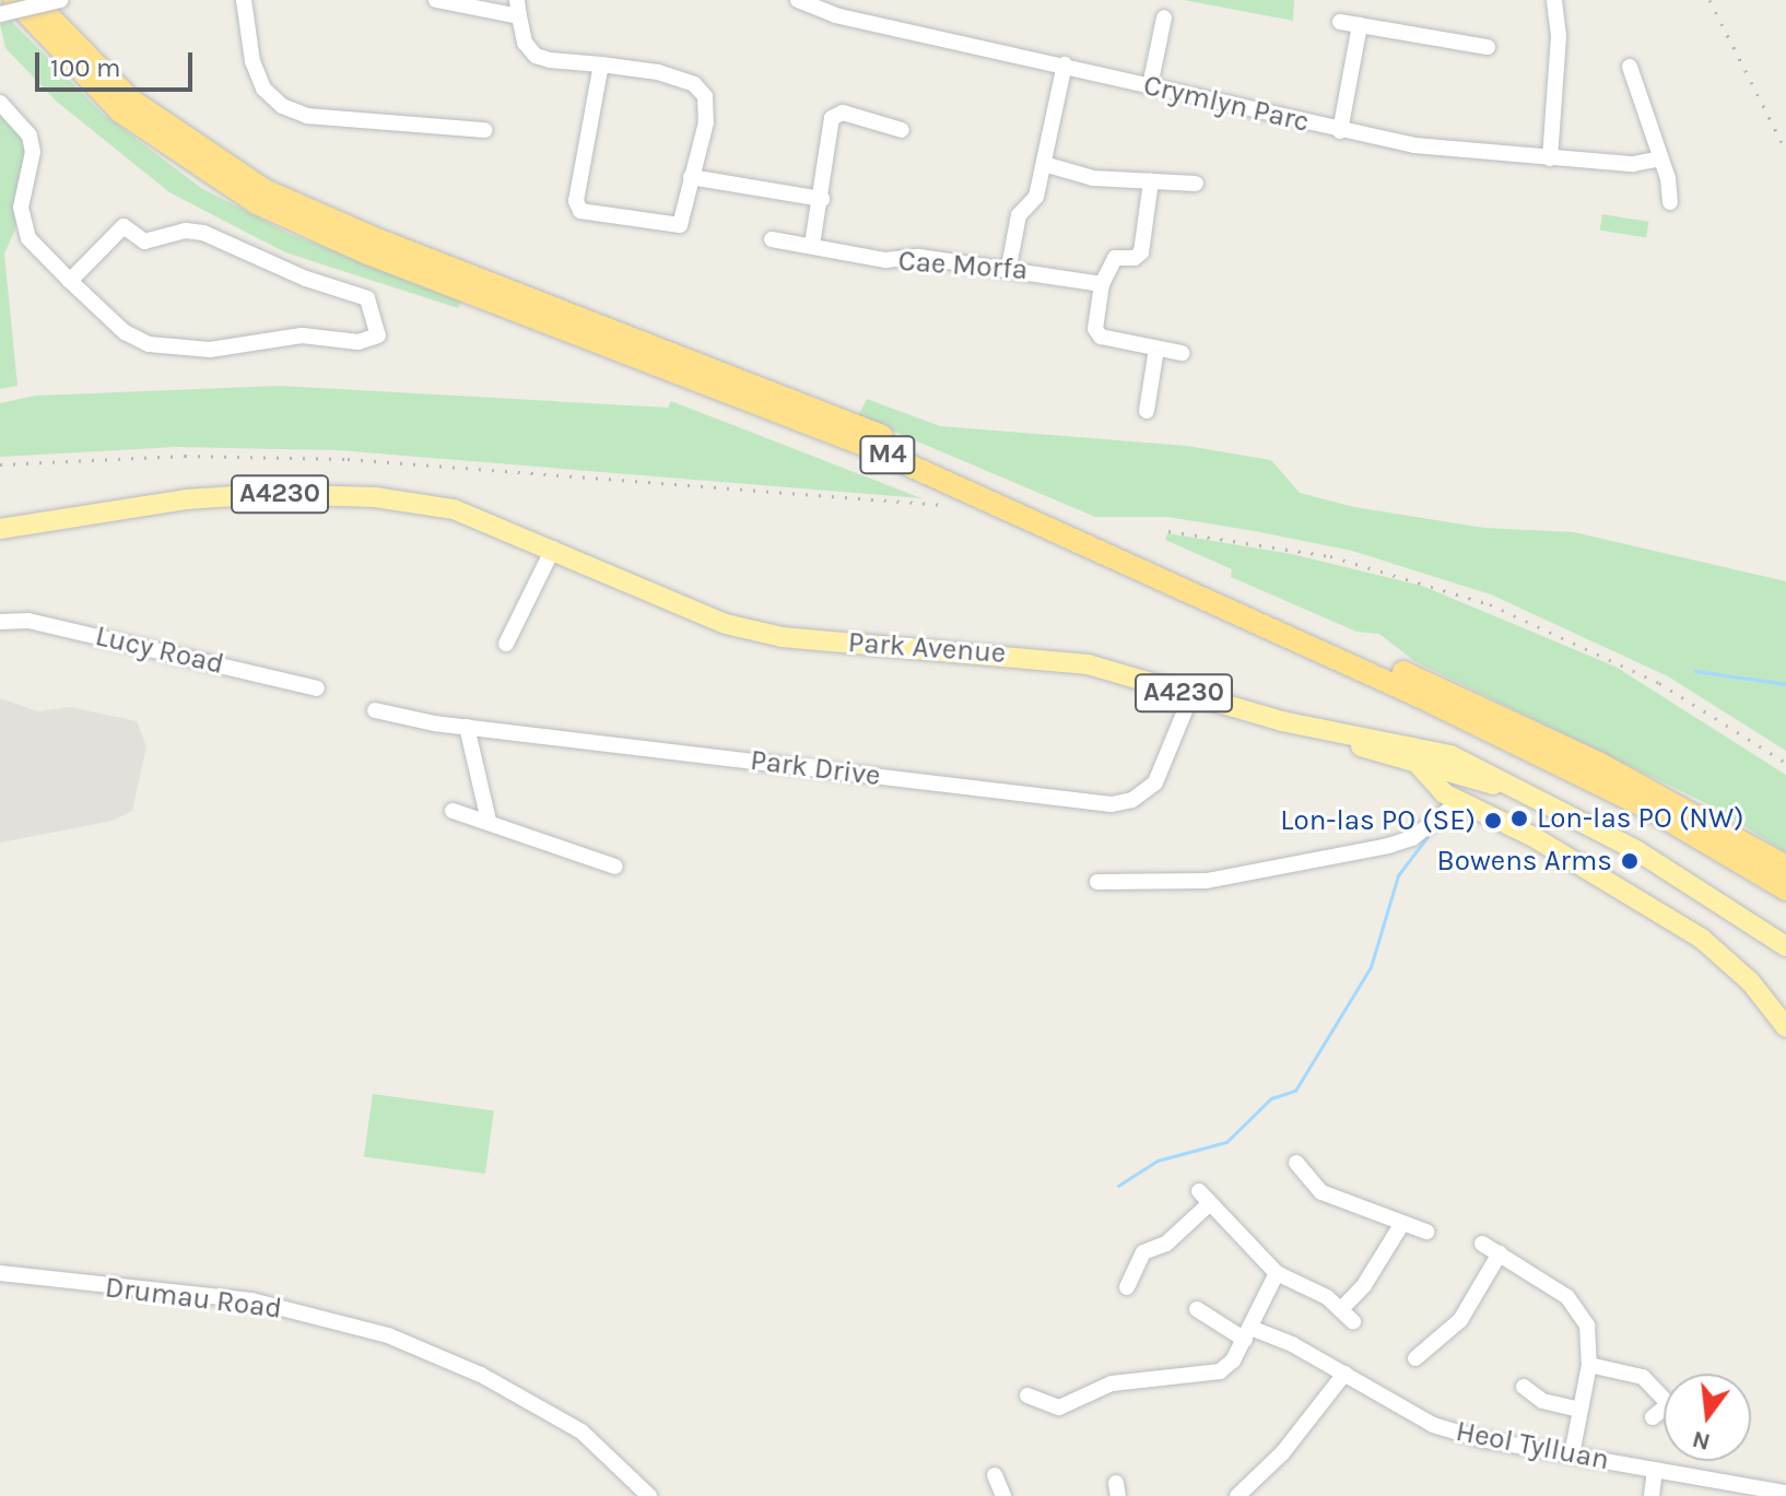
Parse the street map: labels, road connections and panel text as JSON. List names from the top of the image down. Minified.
{"streets":{"highway":["M4"],"main road":["A4230","Park Avenue"],"street":["Crymlyn Parc","Cae Morfa","Lucy Road","Park Drive","Drumau Road","Heol Tylluan"]},"crossings":[["A4230","Park Avenue"],["Park Avenue","Park Drive"]],"places":["Lon-las PO (NW)","Lon-las PO (SE)","Bowens Arms"],"scale_bar":"100 m","north":"bottom"}
